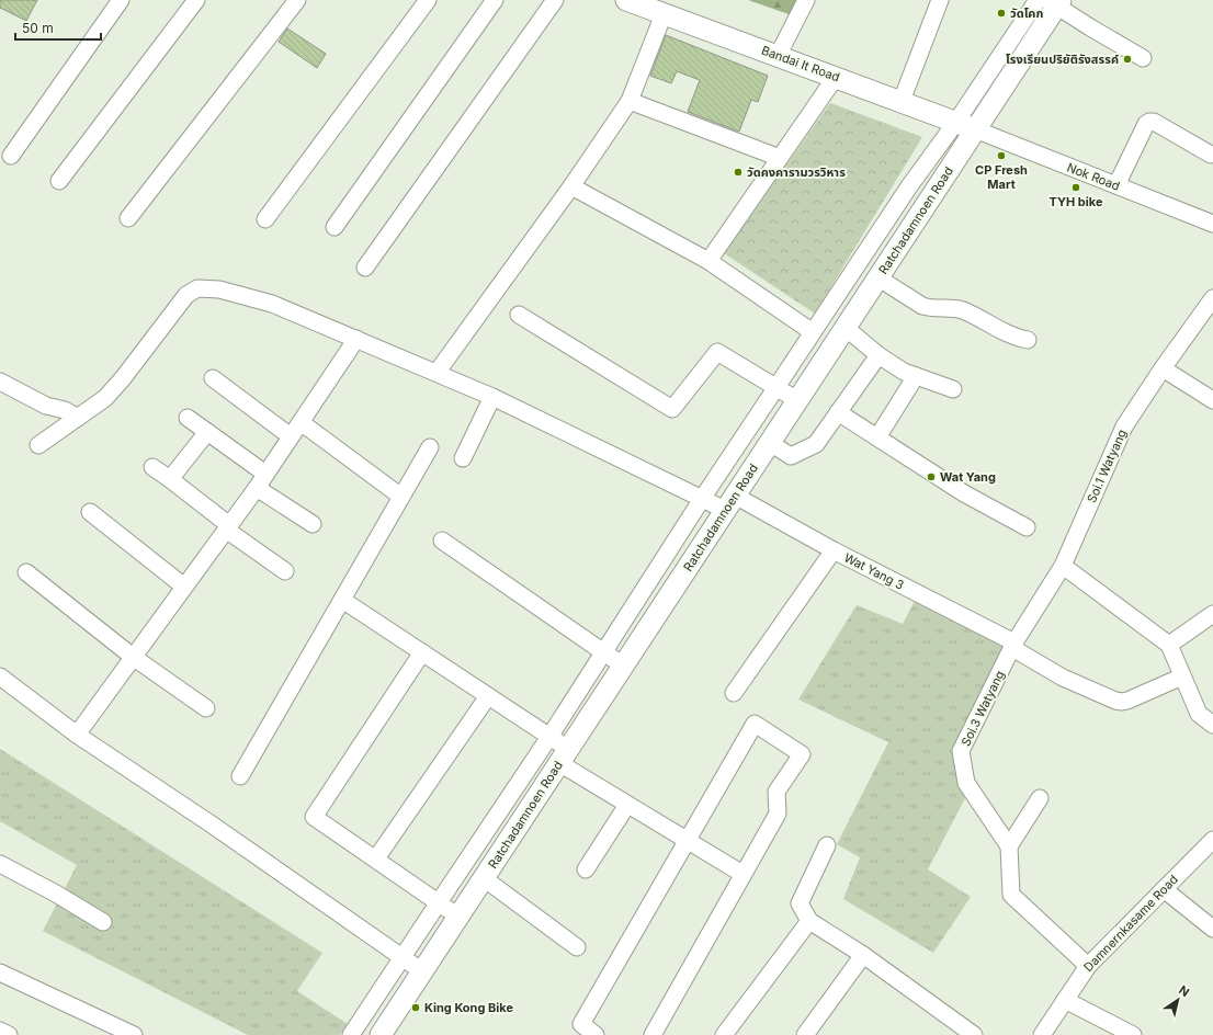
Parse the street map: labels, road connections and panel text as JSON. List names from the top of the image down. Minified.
{"streets":{"main road":["Bandai It Road","Ratchadamnoen Road"],"street":["Nok Road","Soi.1 Watyang","Wat Yang 3","Soi.3 Watyang","Damnernkasame Road"]},"crossings":[["Bandai It Road","Nok Road"],["Bandai It Road","Ratchadamnoen Road"],["Nok Road","Ratchadamnoen Road"],["Ratchadamnoen Road","Wat Yang 3"],["Soi.1 Watyang","Wat Yang 3"],["Soi.1 Watyang","Soi.3 Watyang"],["Wat Yang 3","Soi.3 Watyang"]],"places":["วัดโคก","โรงเรียนปริยัติรังสรรค์","CP Fresh Mart","วัดคงคารามวรวิหาร","TYH bike","Wat Yang","King Kong Bike"],"scale_bar":"50 m","north":"top right"}
